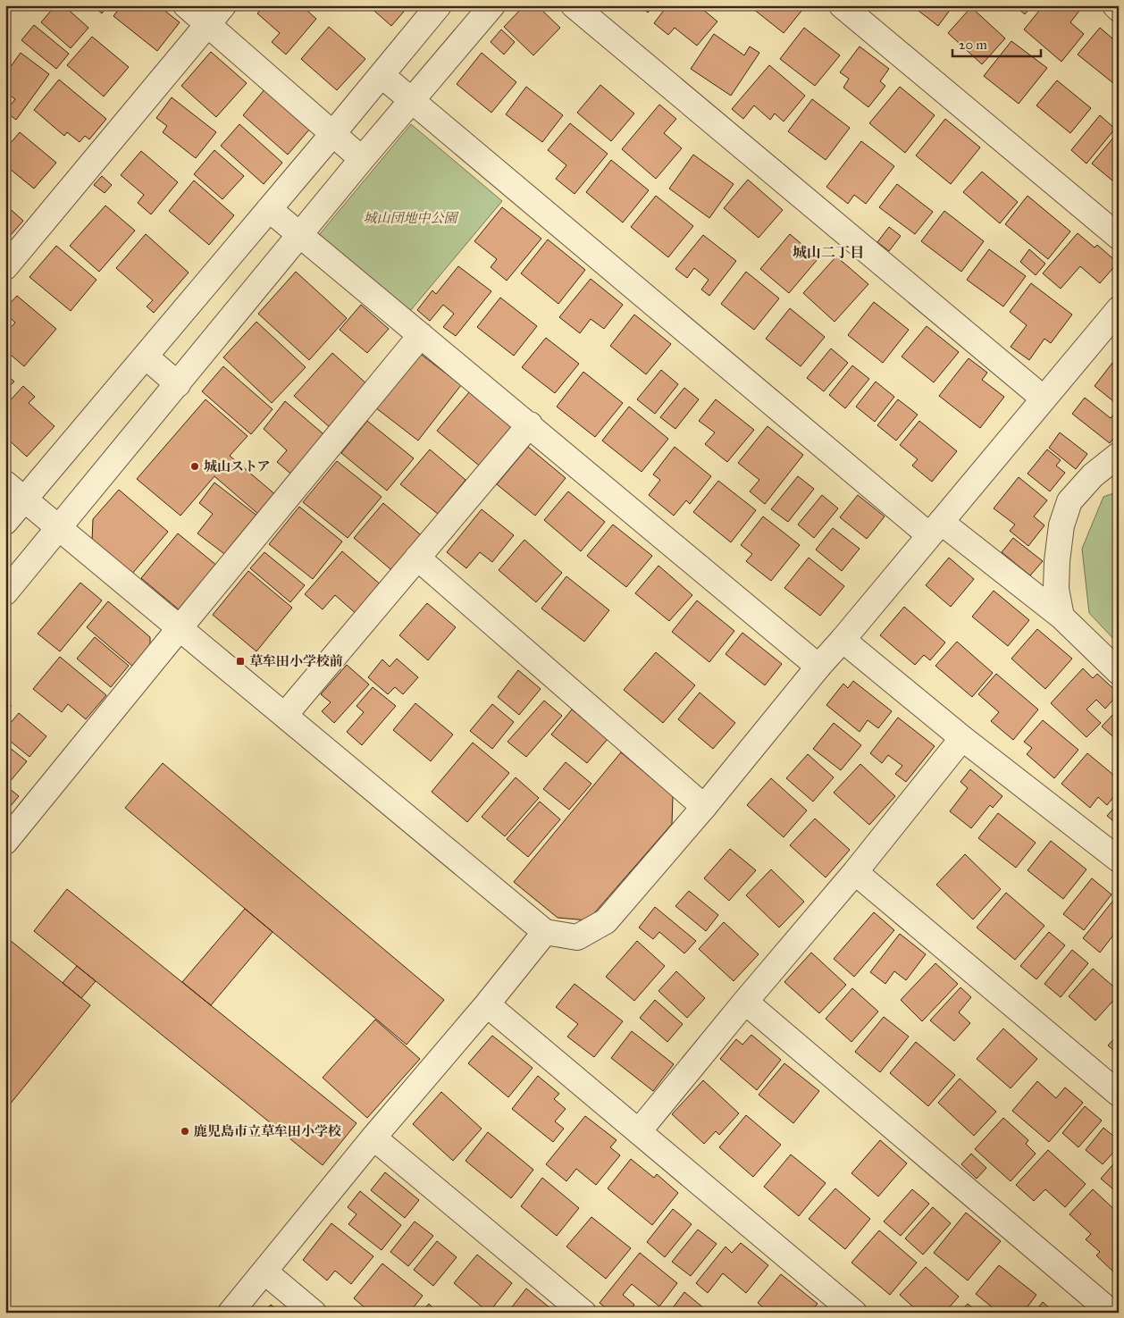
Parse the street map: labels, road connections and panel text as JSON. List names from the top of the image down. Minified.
{"districts":["城山二丁目"],"parks":["城山団地中公園"],"places":{"other":["城山ストア","鹿児島市立草牟田小学校"],"transit":["草牟田小学校前"]},"scale_bar":"20 m"}
